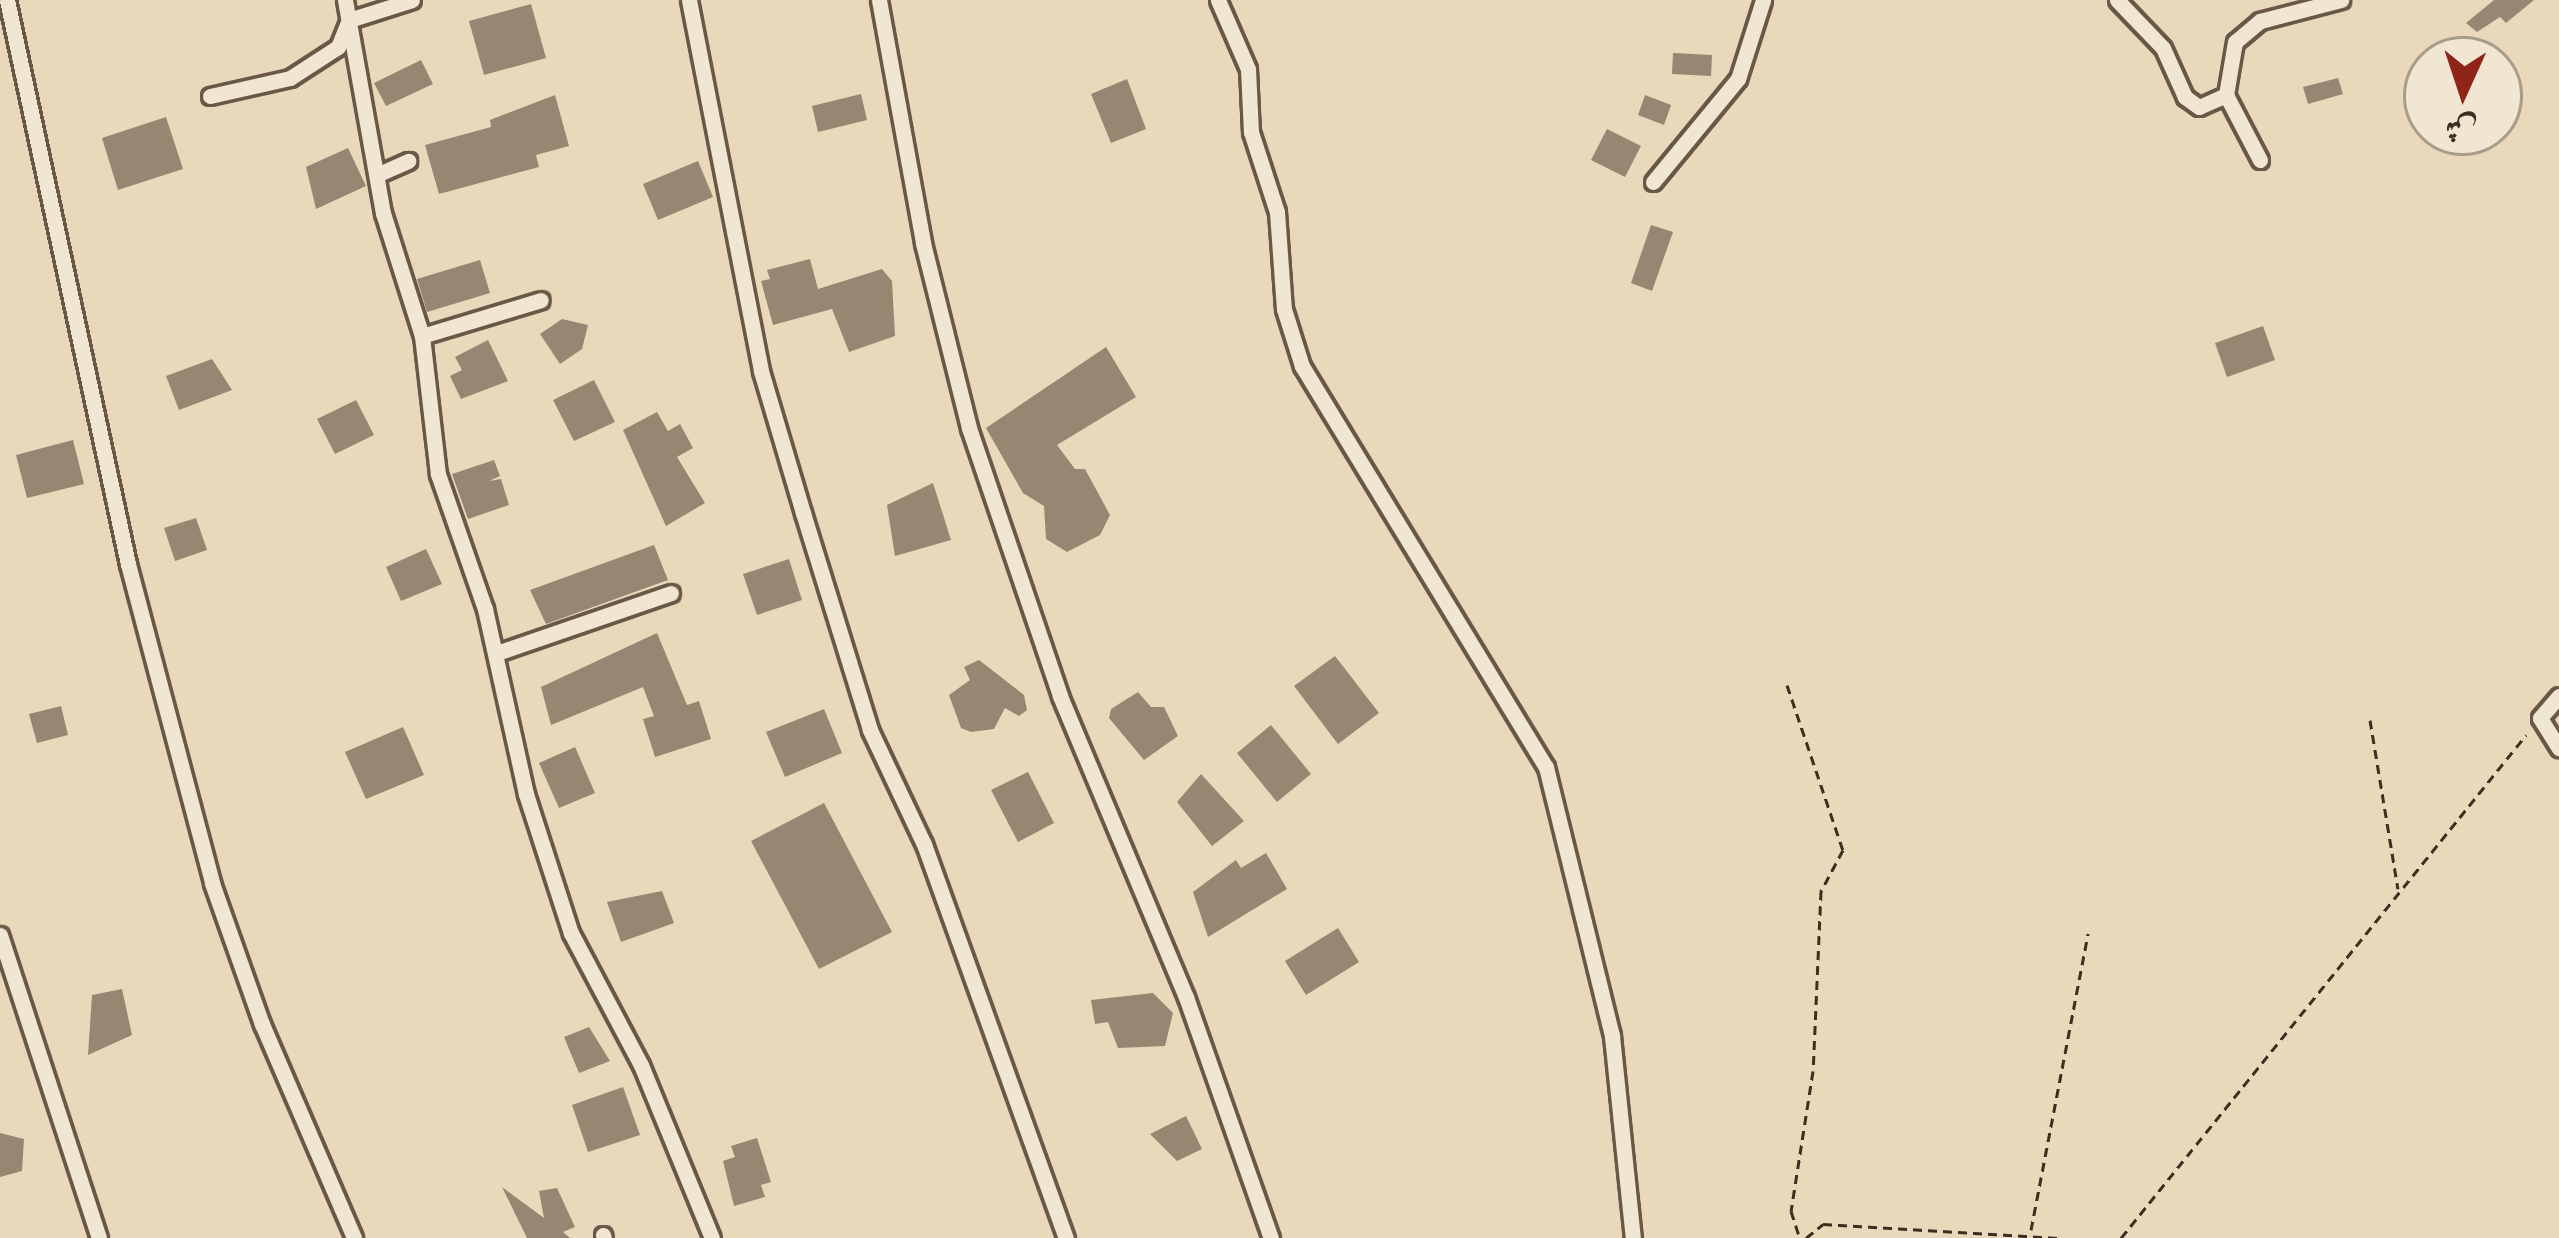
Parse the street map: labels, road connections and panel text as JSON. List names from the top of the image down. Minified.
{"north":"bottom"}
